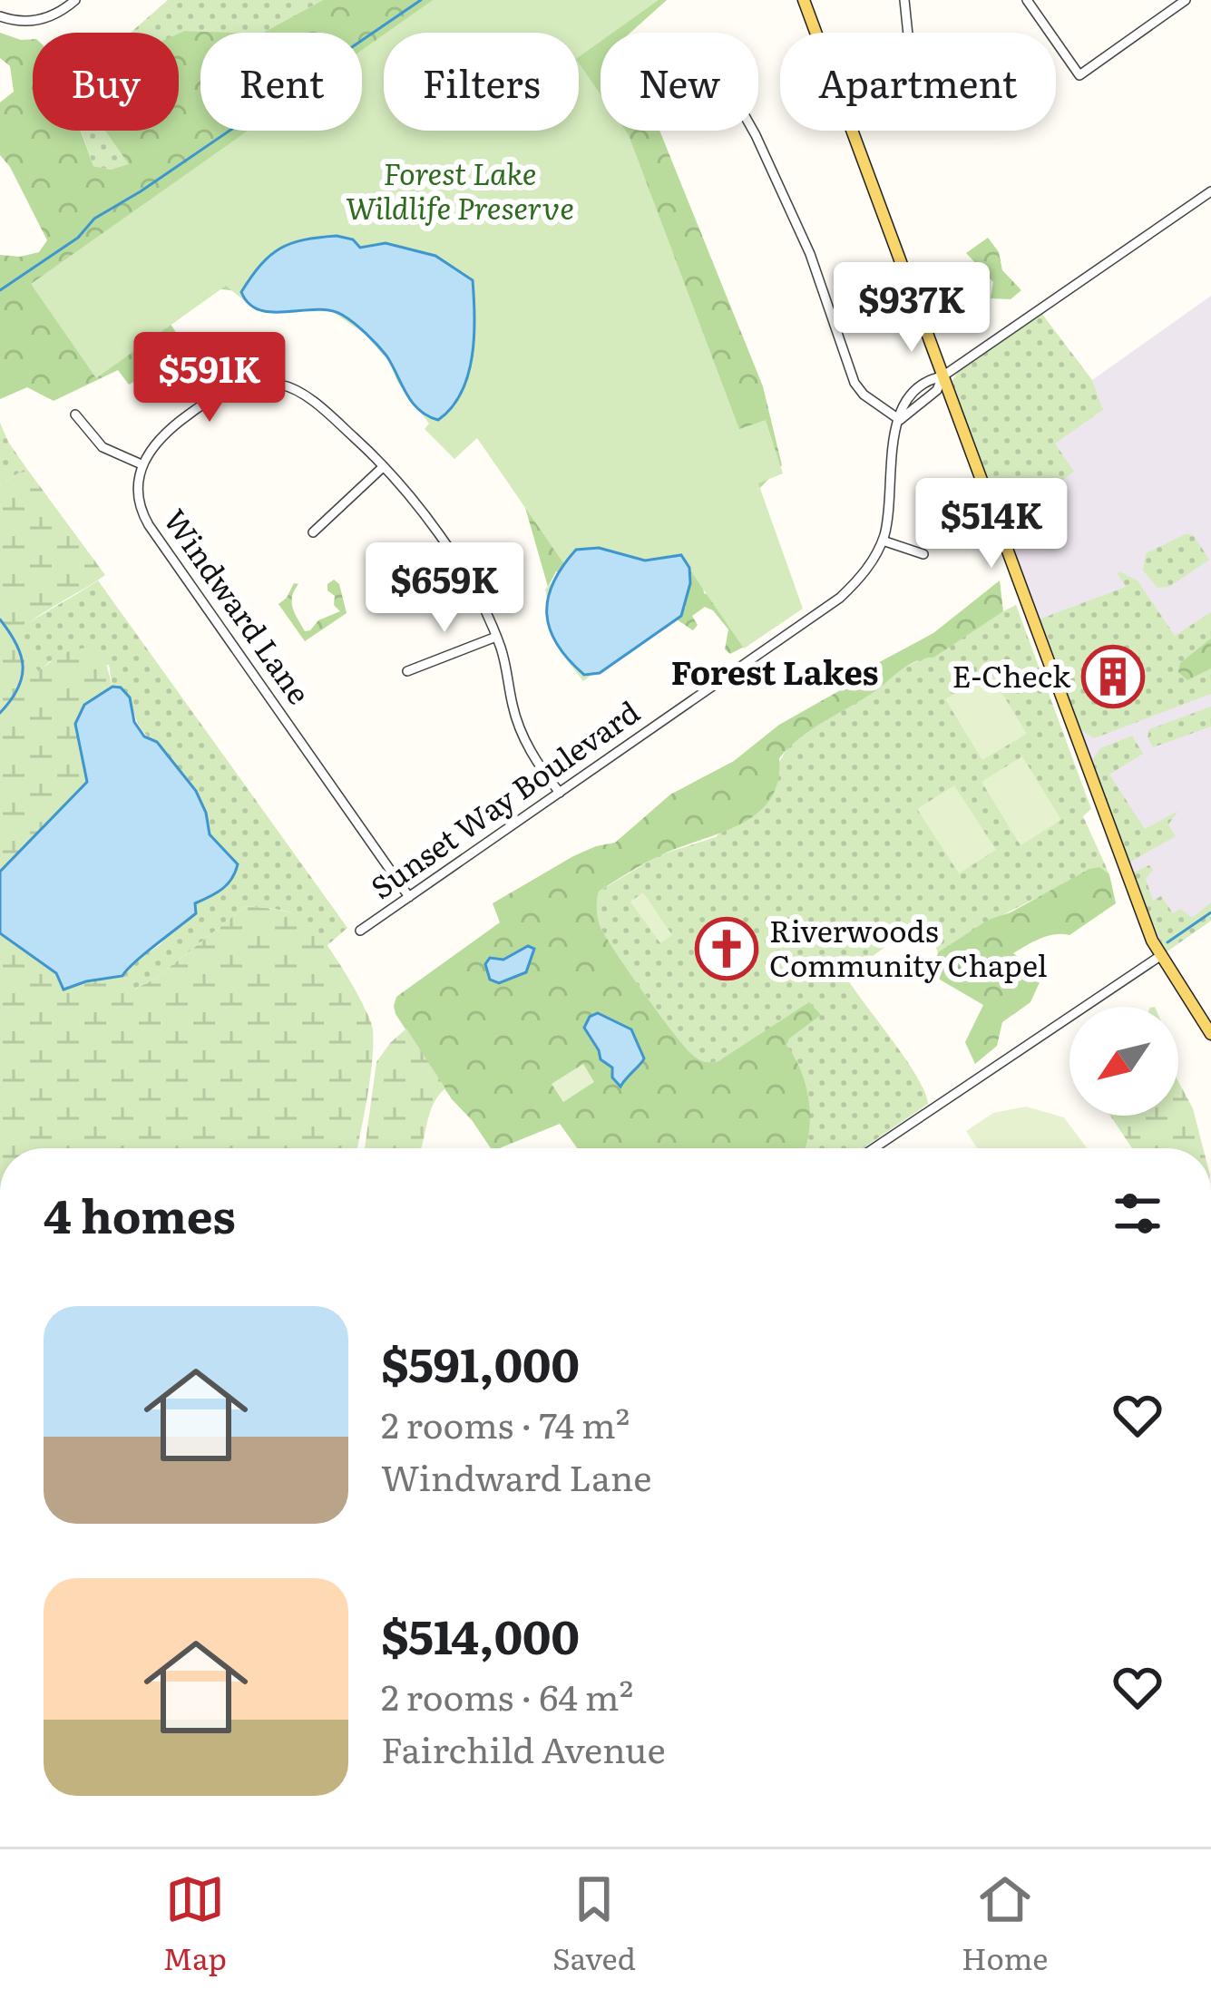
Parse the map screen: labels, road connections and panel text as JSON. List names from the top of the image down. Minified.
{"streets":{"street":["Windward Lane","Sunset Way Boulevard"]},"crossings":[["Windward Lane","Sunset Way Boulevard"]],"districts":["Forest Lakes"],"parks":["Forest Lake Wildlife Preserve"],"places":{"building":["E-Check"],"church":["Riverwoods Community Chapel"]},"north":"bottom left","page":{"chip":["Buy","Rent","Filters","New","Apartment"],"price":["$937K","$591K","$514K","$659K"],"heading":"4 homes","list":[{"name":"$591,000","note":"2 rooms · 74 m² · Windward Lane"},{"name":"$514,000","note":"2 rooms · 64 m² · Fairchild Avenue"}],"tabs":["Map","Saved","Home"]}}
